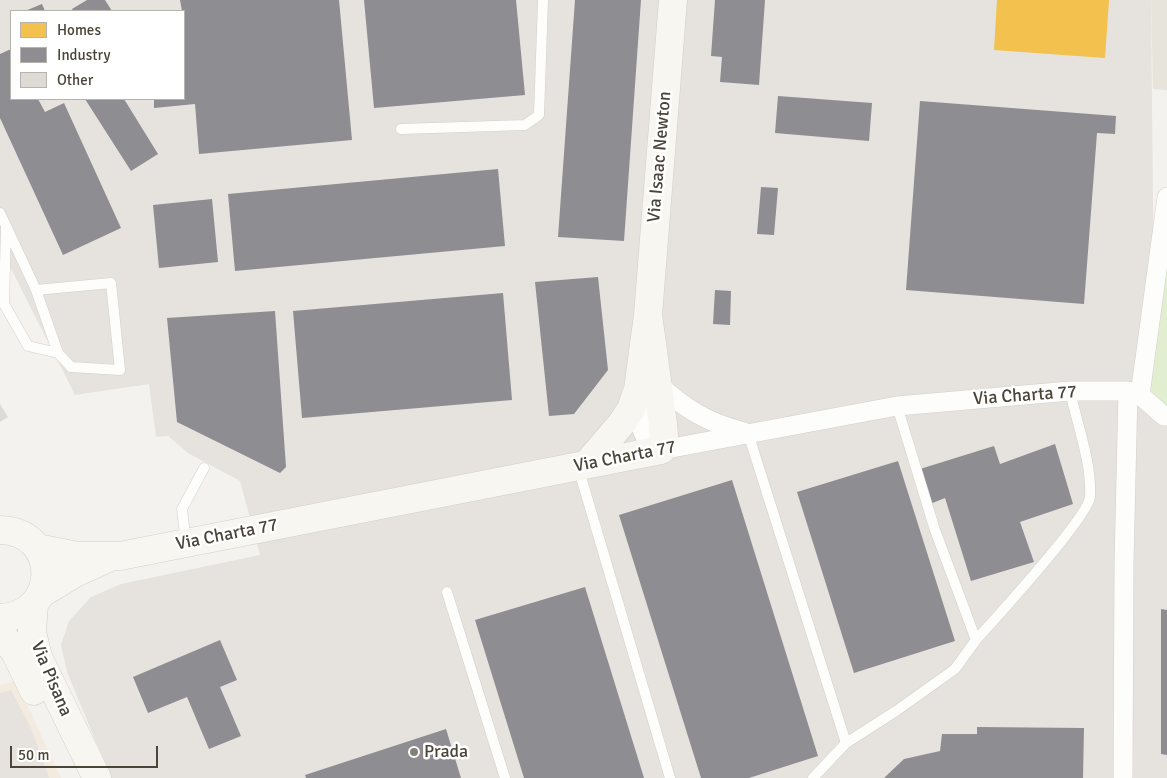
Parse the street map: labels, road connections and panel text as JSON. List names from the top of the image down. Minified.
{"streets":{"street":["Via Isaac Newton","Via Charta 77","Via Pisana"]},"crossings":[["Via Isaac Newton","Via Charta 77"],["Via Charta 77","Via Pisana"]],"places":["Prada"],"legend":["Homes","Industry","Other"],"scale_bar":"50 m"}
